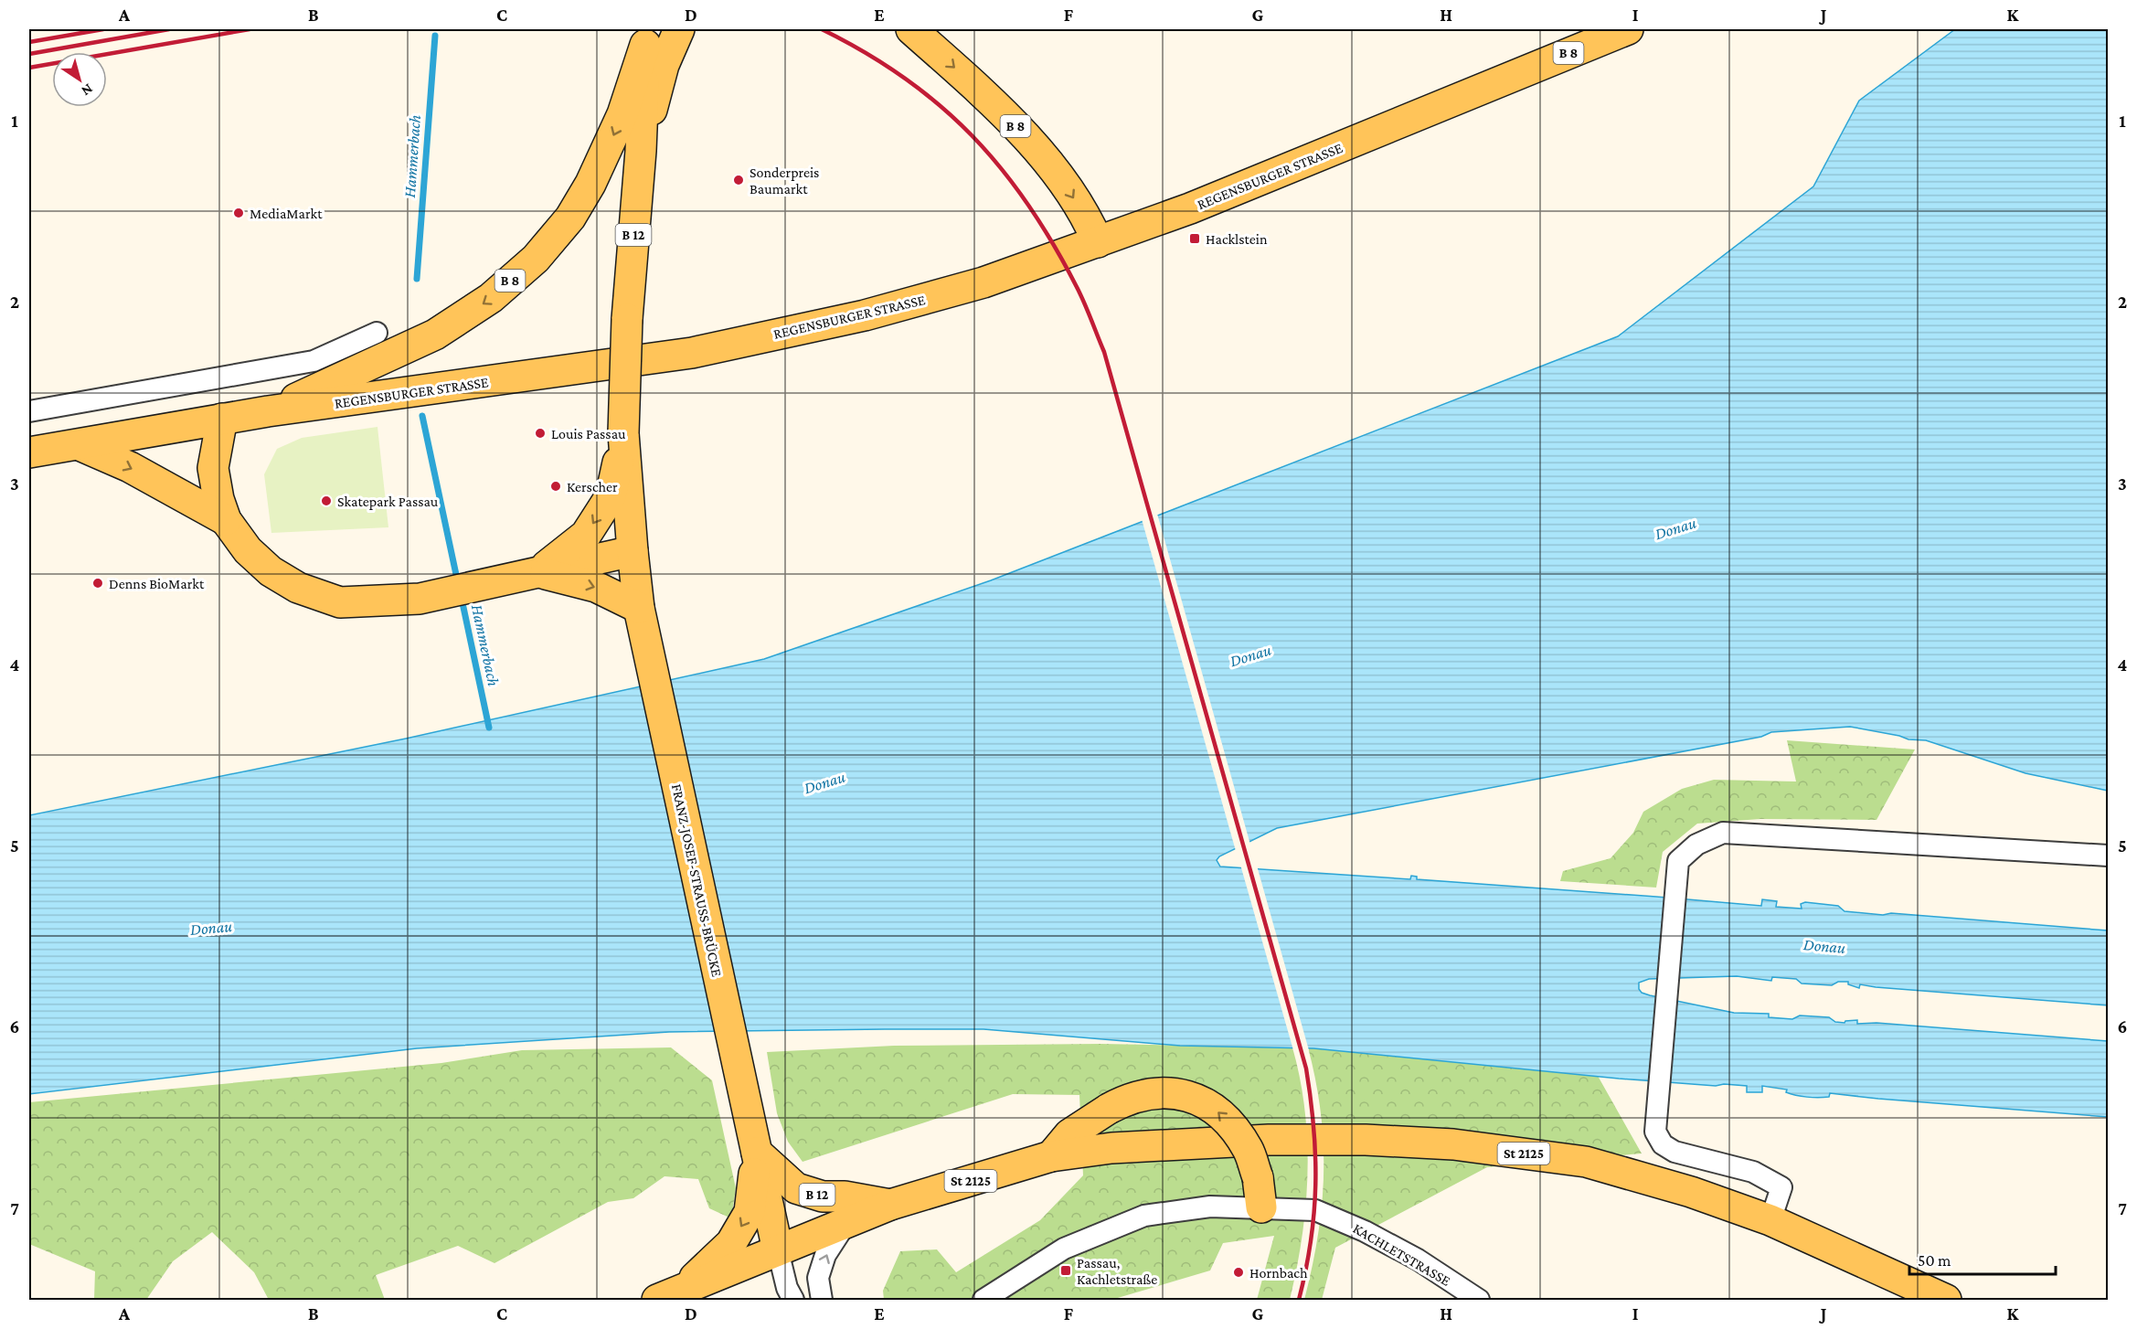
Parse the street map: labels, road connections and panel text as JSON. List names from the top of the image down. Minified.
{"streets":{"main road":["B 8","REGENSBURGER STRASSE","B 12","FRANZ-JOSEF-STRAUSS-BRÜCKE","St 2125"],"street":["KACHLETSTRASSE"]},"crossings":[["B 8","REGENSBURGER STRASSE"],["B 8","B 12"],["B 12","FRANZ-JOSEF-STRAUSS-BRÜCKE"],["B 12","St 2125"],["FRANZ-JOSEF-STRAUSS-BRÜCKE","St 2125"]],"water":["Hammerbach","Donau"],"places":{"other":["Sonderpreis Baumarkt","MediaMarkt","Louis Passau","Kerscher","Skatepark Passau","Denns BioMarkt","Hornbach"],"transit":["Hacklstein","Passau, Kachletstraße"]},"scale_bar":"50 m","north":"bottom right","grid":{"columns":["A","B","C","D","E","F","G","H","I","J","K"],"rows":["1","2","3","4","5","6","7"]}}
